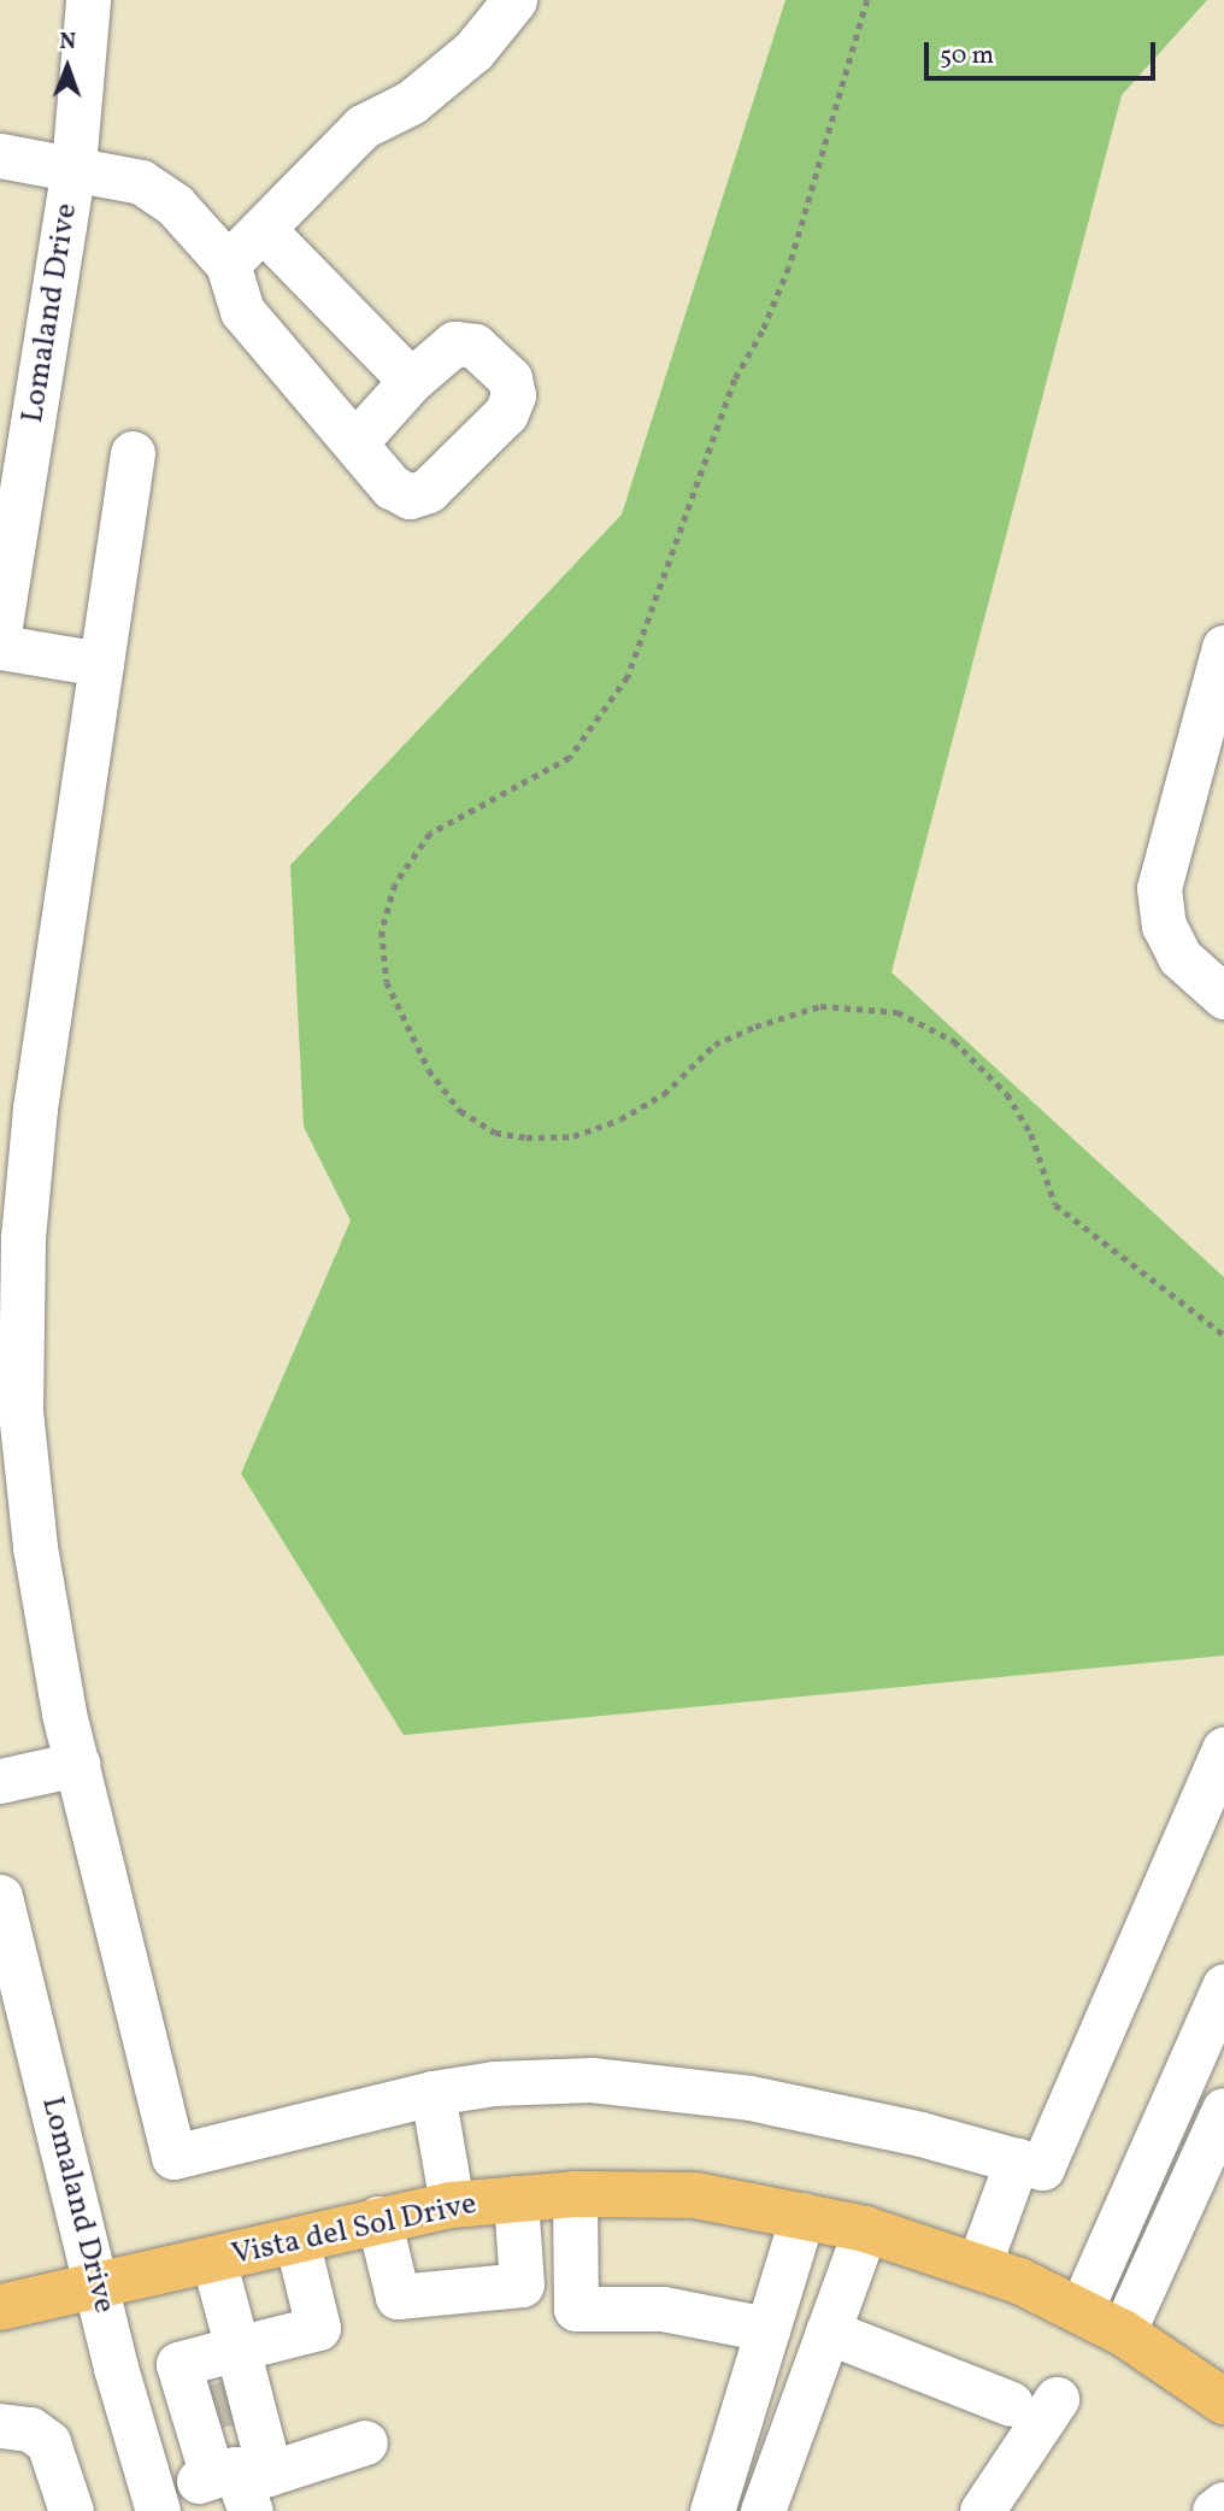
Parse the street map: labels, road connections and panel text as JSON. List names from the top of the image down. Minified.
{"streets":{"main road":["Vista del Sol Drive"],"street":["Lomaland Drive"]},"crossings":[["Lomaland Drive","Vista del Sol Drive"]],"scale_bar":"50 m","north":"top"}
